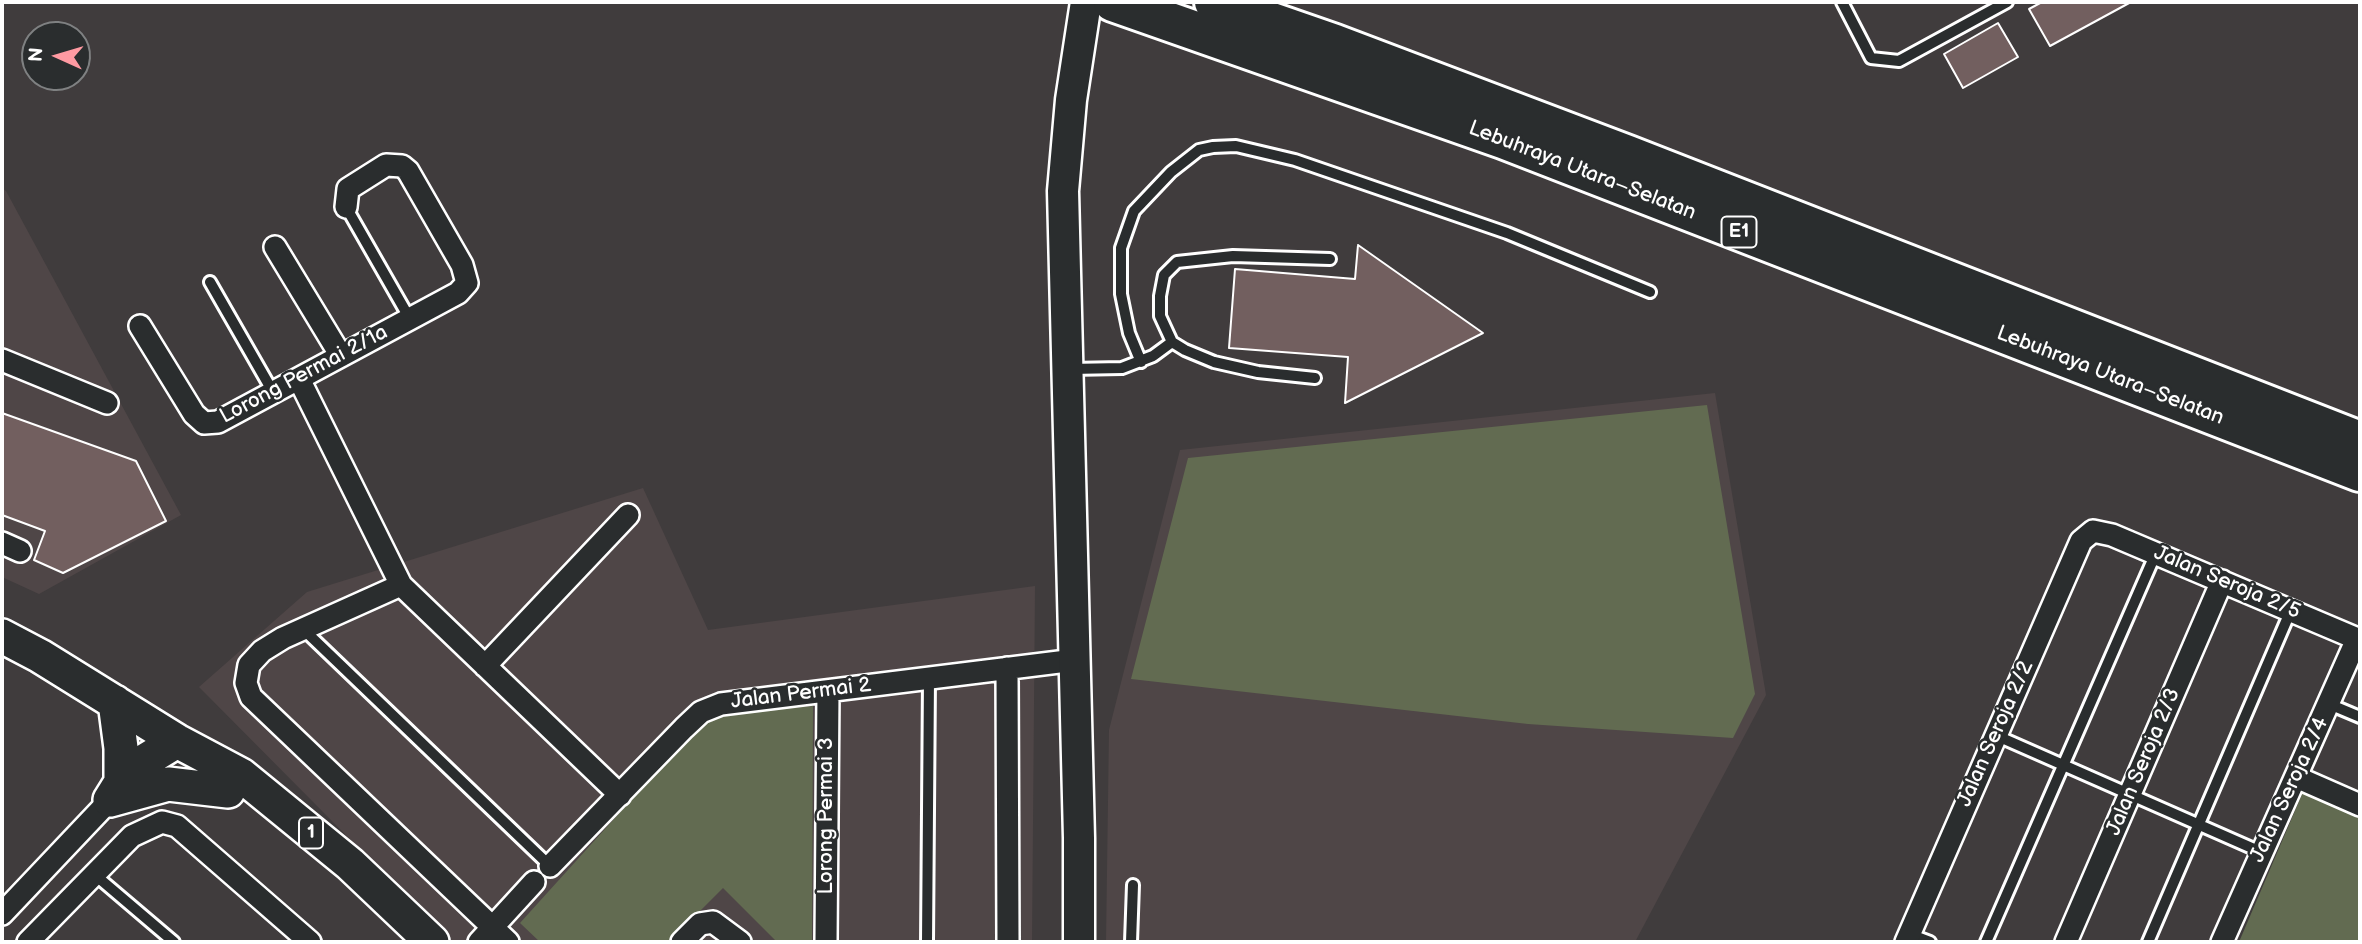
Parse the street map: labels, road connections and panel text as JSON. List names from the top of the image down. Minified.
{"streets":{"highway":["Lebuhraya Utara–Selatan","E1"],"main road":["1"],"street":["Lorong Permai 2/1a","Jalan Seroja 2/5","Jalan Permai 2","Jalan Seroja 2/2","Jalan Seroja 2/3","Jalan Seroja 2/4","Lorong Permai 3"]},"crossings":[["Jalan Seroja 2/5","Jalan Seroja 2/2"],["Jalan Seroja 2/5","Jalan Seroja 2/3"],["Jalan Seroja 2/5","Jalan Seroja 2/4"],["Jalan Permai 2","Lorong Permai 3"]],"north":"left"}
